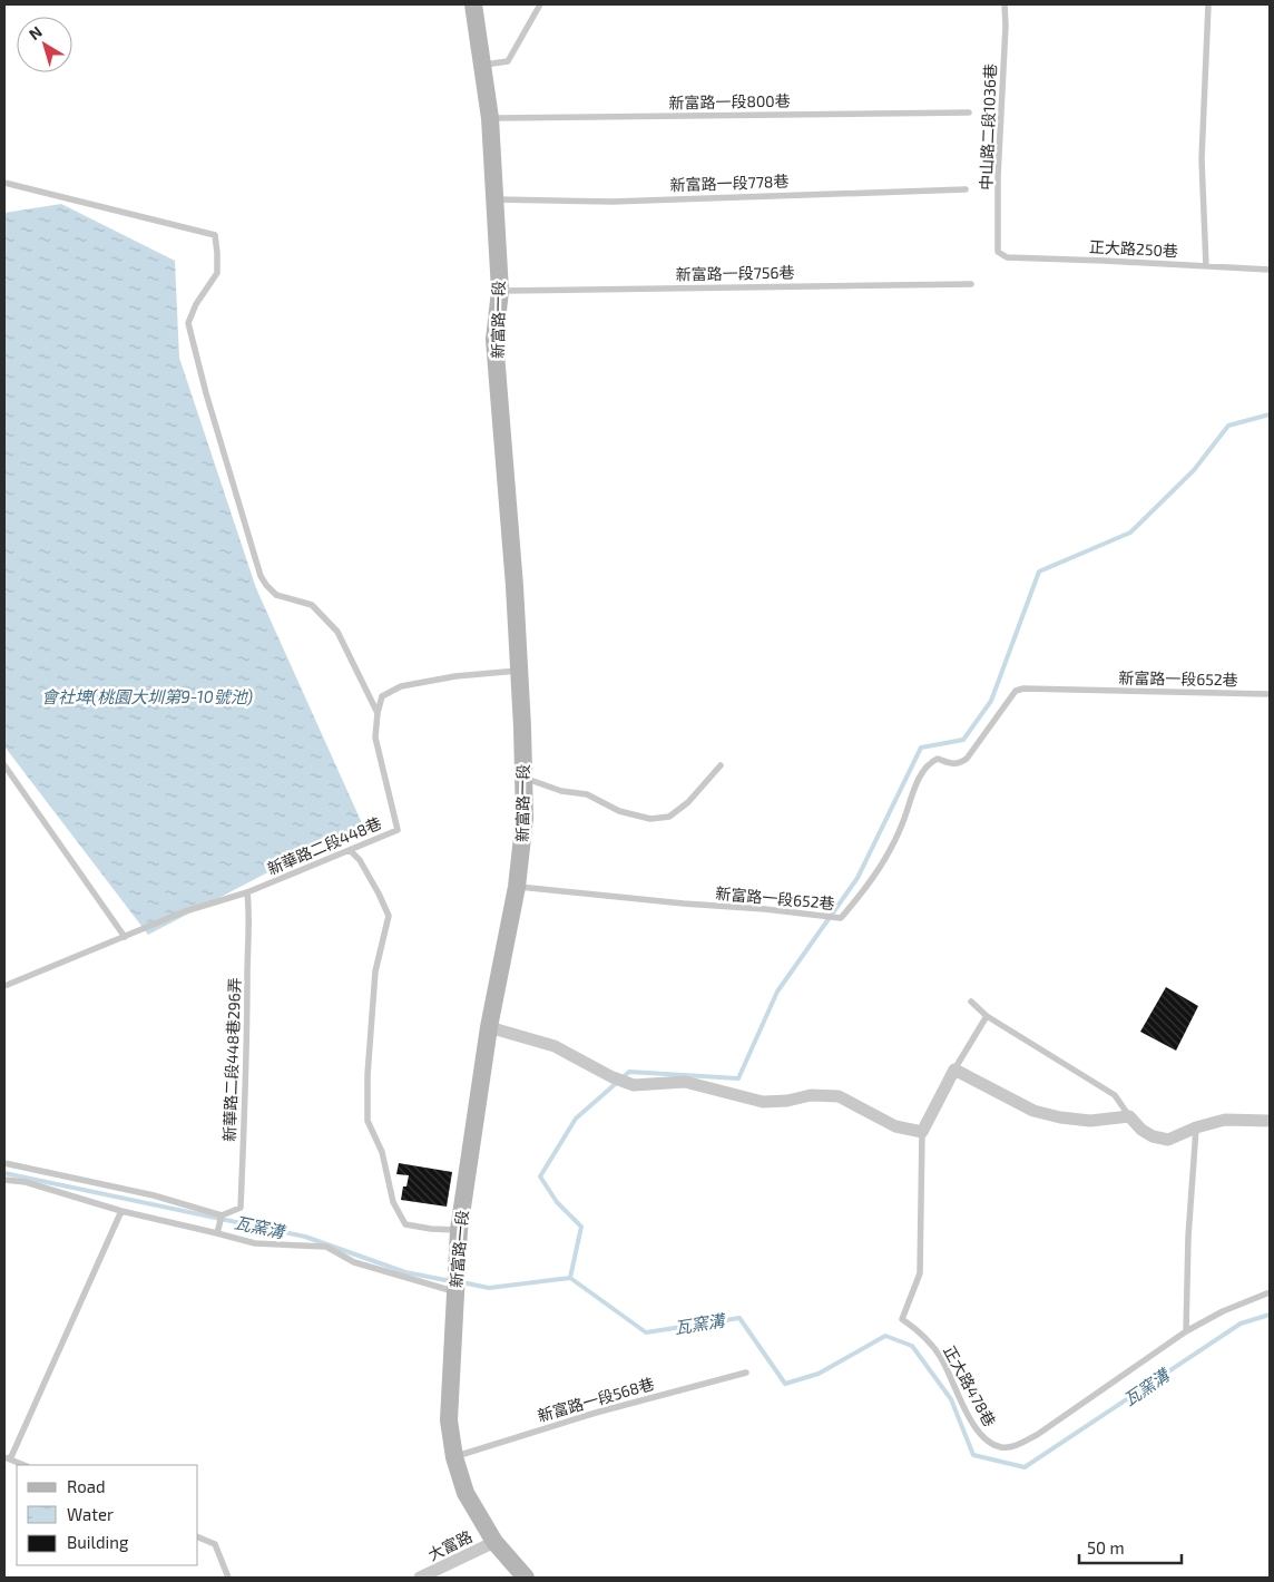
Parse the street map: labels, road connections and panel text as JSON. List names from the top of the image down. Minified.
{"streets":{"street":["新富路一段","大富路"],"lane":["新富路一段800巷","中山路二段1036巷","新富路一段778巷","正大路250巷","新富路一段756巷","新富路一段652巷","新華路二段448巷","新華路二段448巷296弄","正大路478巷","新富路一段568巷"]},"crossings":[["新富路一段800巷","新富路一段"],["中山路二段1036巷","正大路250巷"],["新富路一段778巷","新富路一段"],["新富路一段756巷","新富路一段"],["新富路一段","新富路一段652巷"],["新富路一段","新富路一段568巷"],["新富路一段","大富路"],["新華路二段448巷","新華路二段448巷296弄"]],"water":["會社埤(桃園大圳第9-10號池)","瓦窯溝"],"legend":["Road","Water","Building"],"scale_bar":"50 m","north":"top left"}
